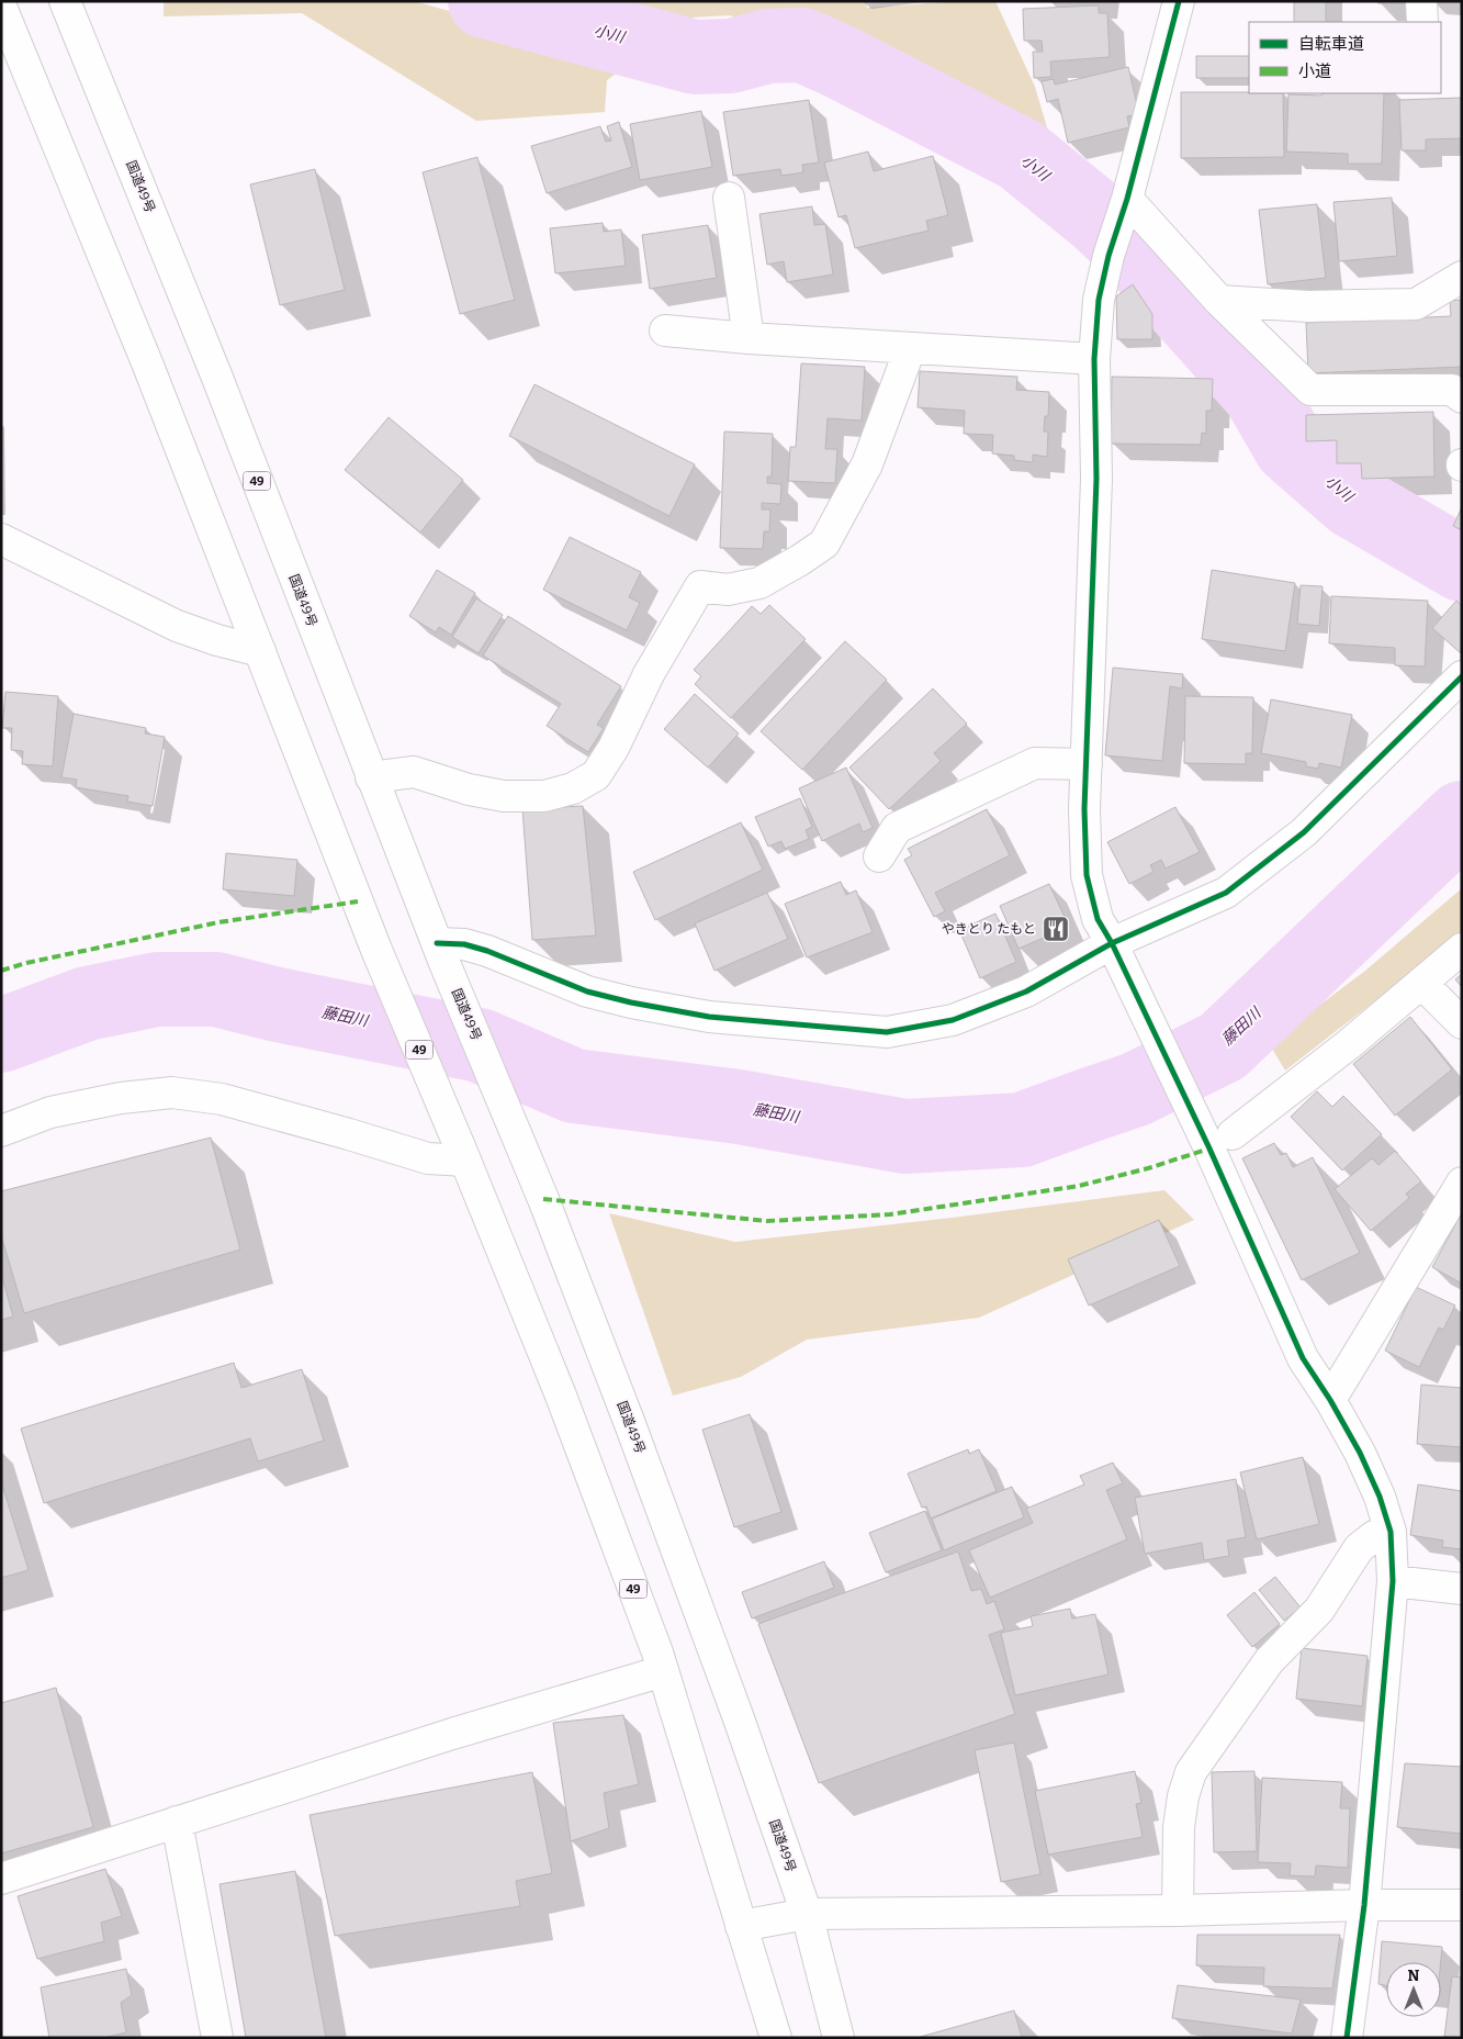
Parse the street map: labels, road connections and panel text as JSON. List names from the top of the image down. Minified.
{"streets":{"main road":["国道49号","49"]},"water":["小川","藤田川"],"places":{"restaurant":["やきとり たもと"]},"legend":["自転車道","小道"],"north":"top"}
